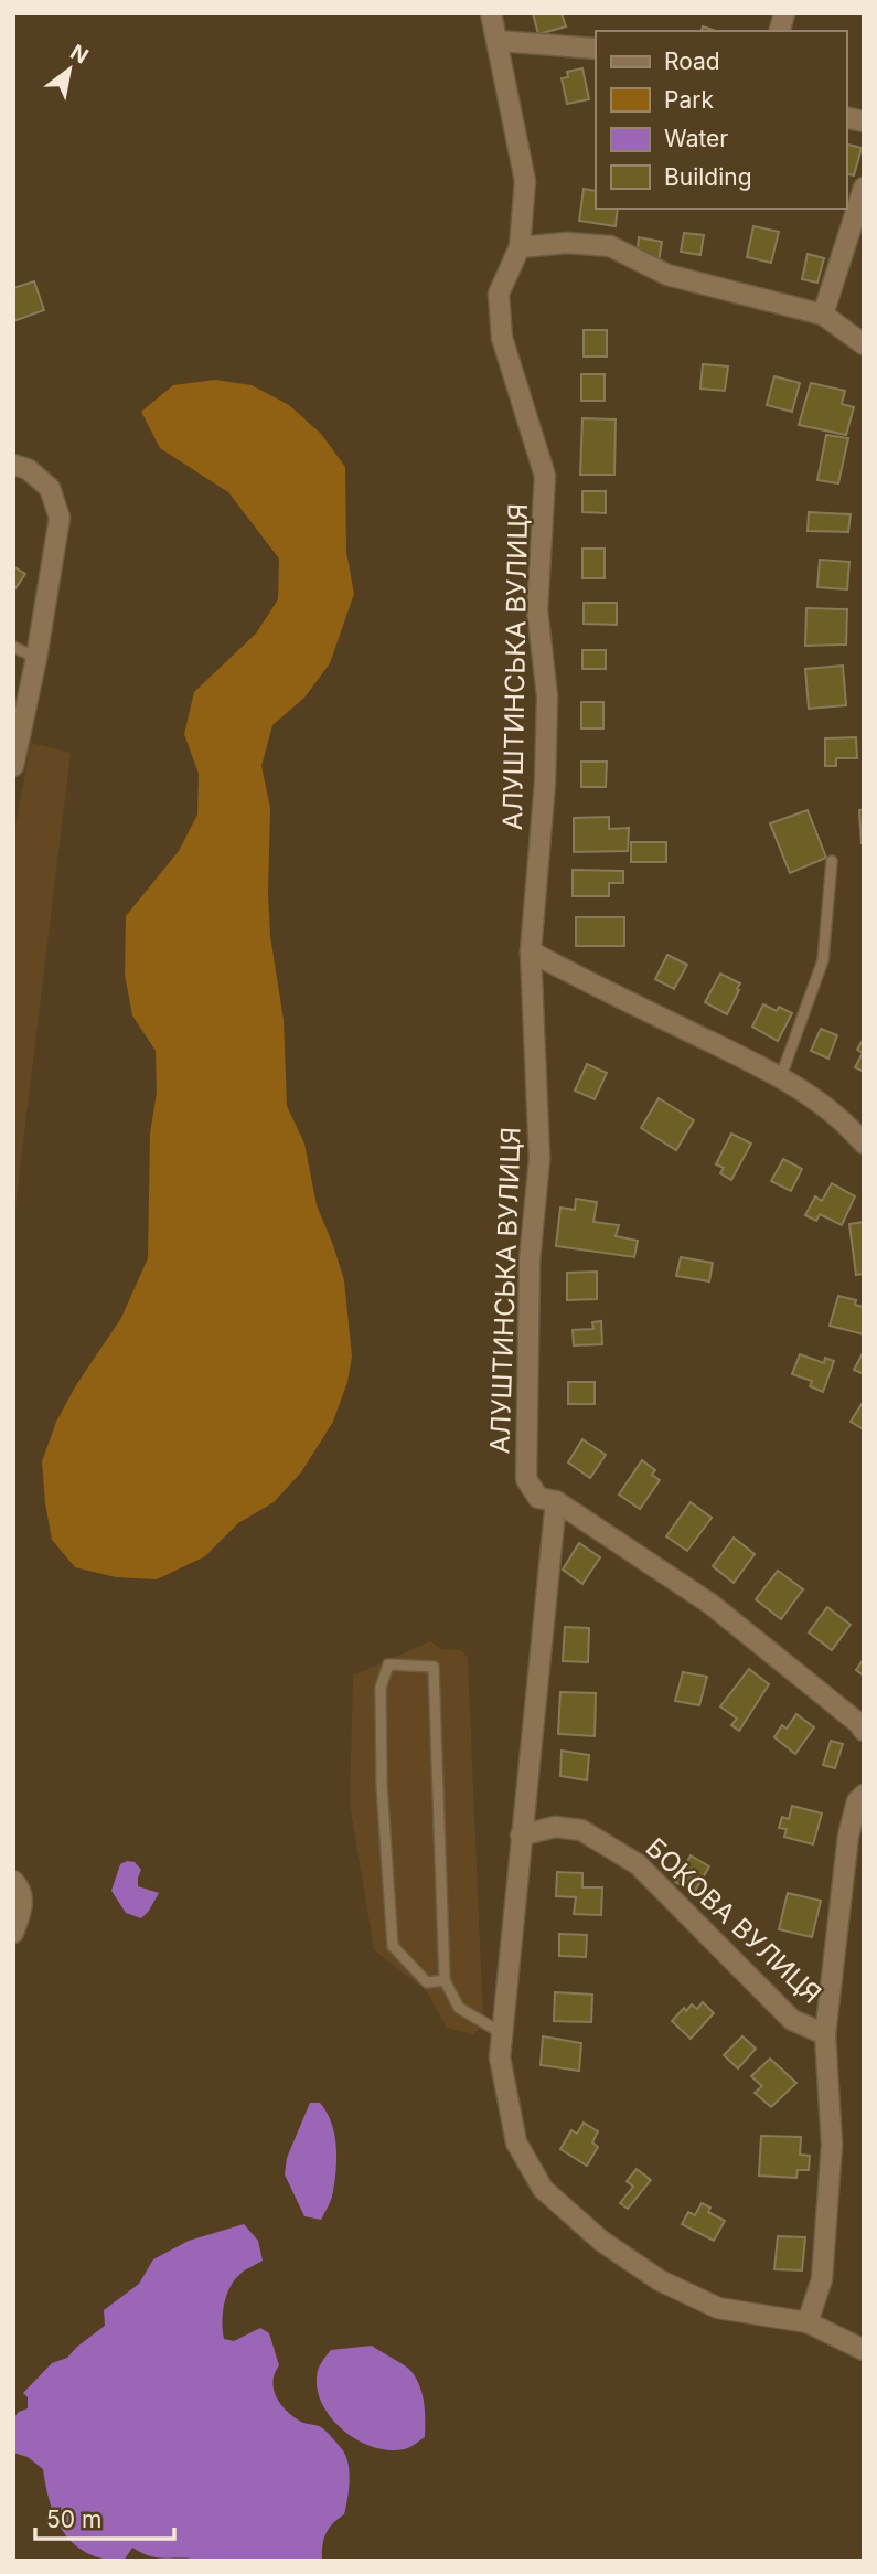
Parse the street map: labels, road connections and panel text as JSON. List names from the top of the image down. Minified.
{"streets":{"street":["АЛУШТИНСЬКА ВУЛИЦЯ","БОКОВА ВУЛИЦЯ"]},"legend":["Road","Park","Water","Building"],"scale_bar":"50 m","north":"top right"}
